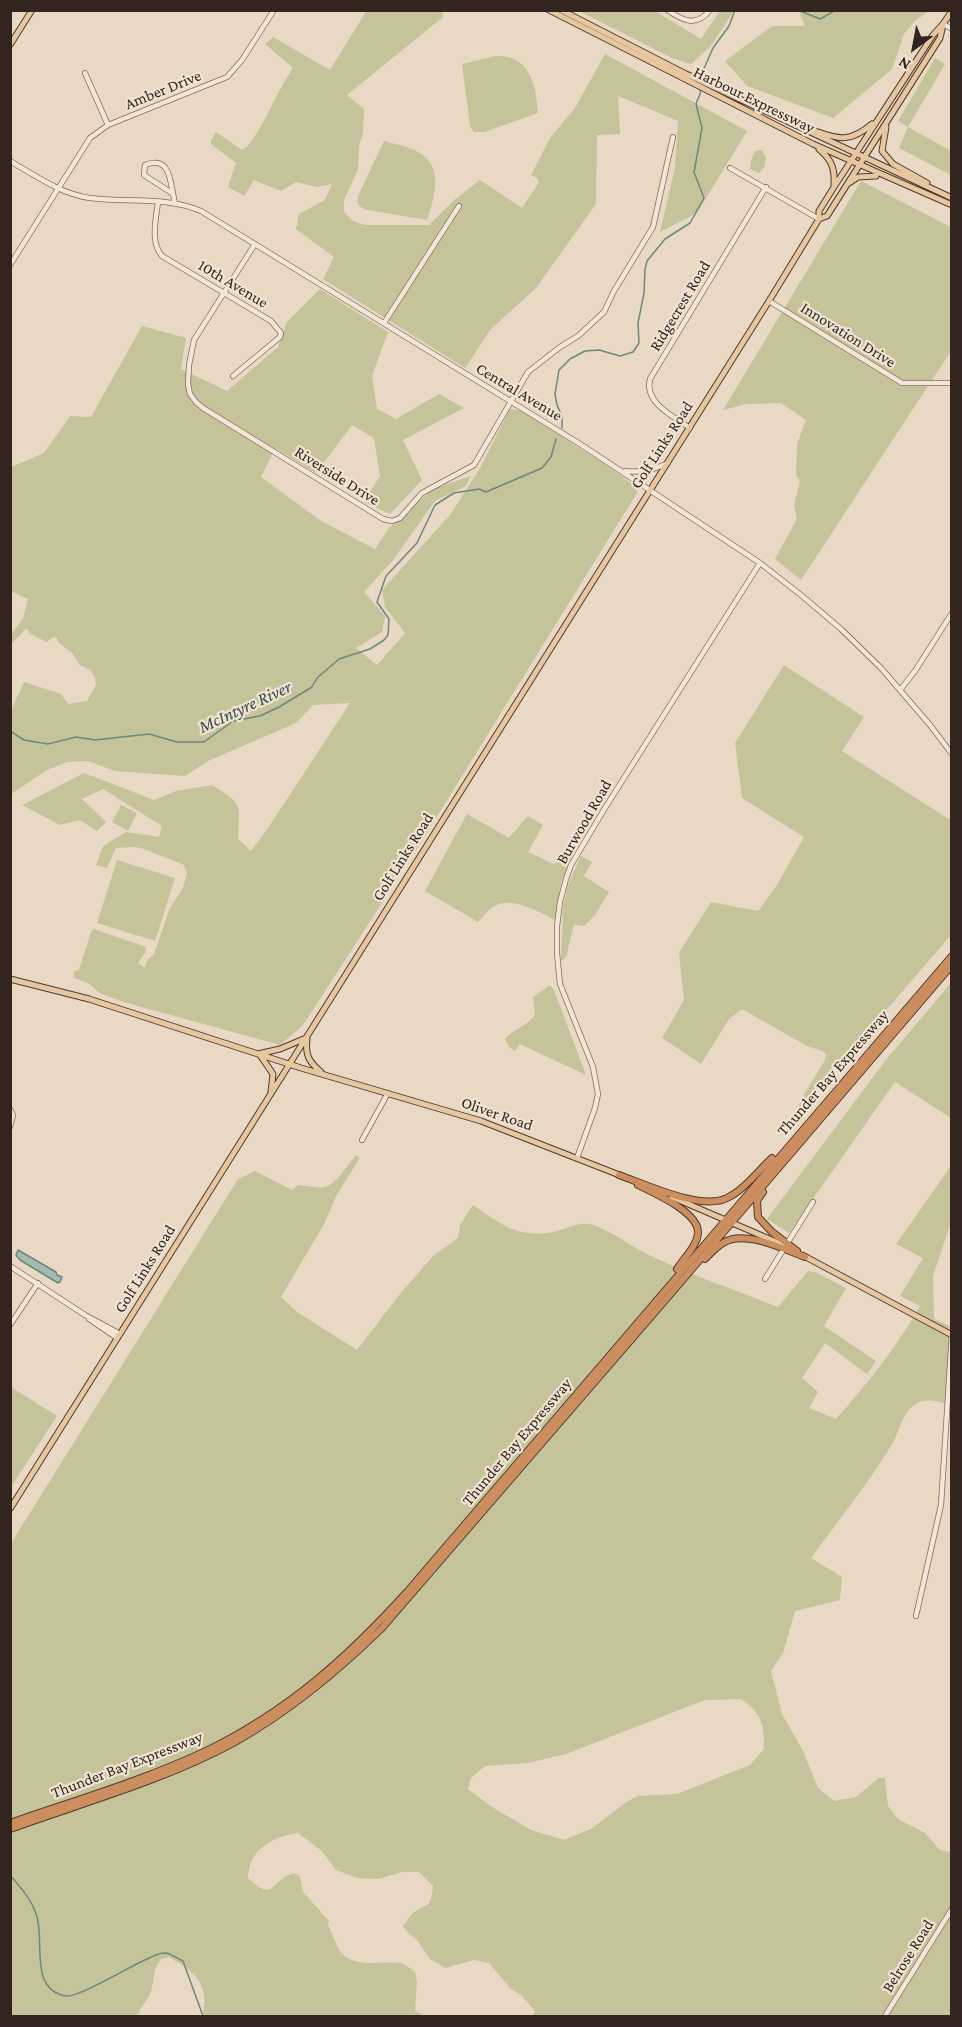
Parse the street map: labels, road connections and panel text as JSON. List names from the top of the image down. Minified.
{"streets":{"highway":["Thunder Bay Expressway"],"main road":["Harbour Expressway","Golf Links Road","Oliver Road"],"street":["Amber Drive","10th Avenue","Ridgecrest Road","Innovation Drive","Central Avenue","Riverside Drive","Burwood Road","Belrose Road"]},"crossings":[["Amber Drive","Central Avenue"],["Harbour Expressway","Golf Links Road"],["10th Avenue","Central Avenue"],["10th Avenue","Riverside Drive"],["Ridgecrest Road","Golf Links Road"],["Innovation Drive","Golf Links Road"],["Central Avenue","Golf Links Road"],["Central Avenue","Riverside Drive"],["Central Avenue","Burwood Road"],["Golf Links Road","Oliver Road"],["Burwood Road","Oliver Road"],["Thunder Bay Expressway","Oliver Road"]],"water":["McIntyre River"],"north":"bottom left"}
